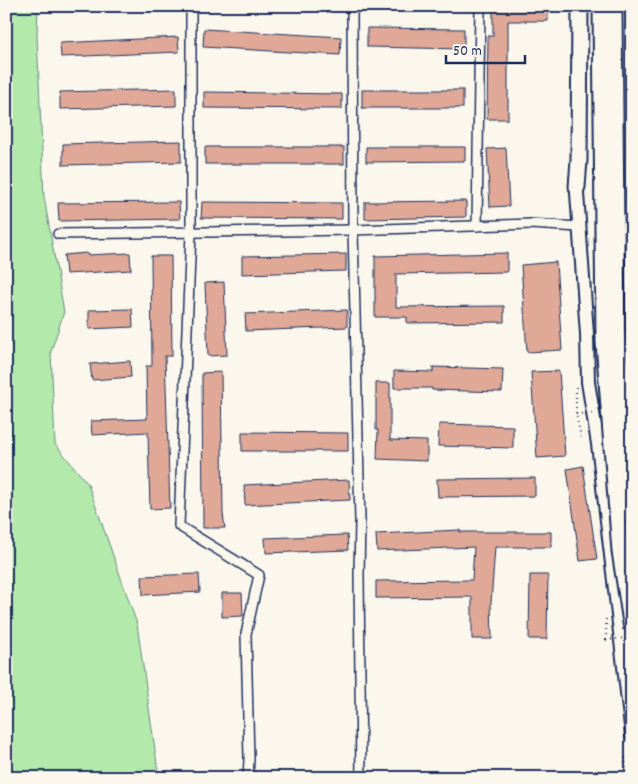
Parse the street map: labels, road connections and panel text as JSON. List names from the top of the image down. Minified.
{"scale_bar":"50 m"}
